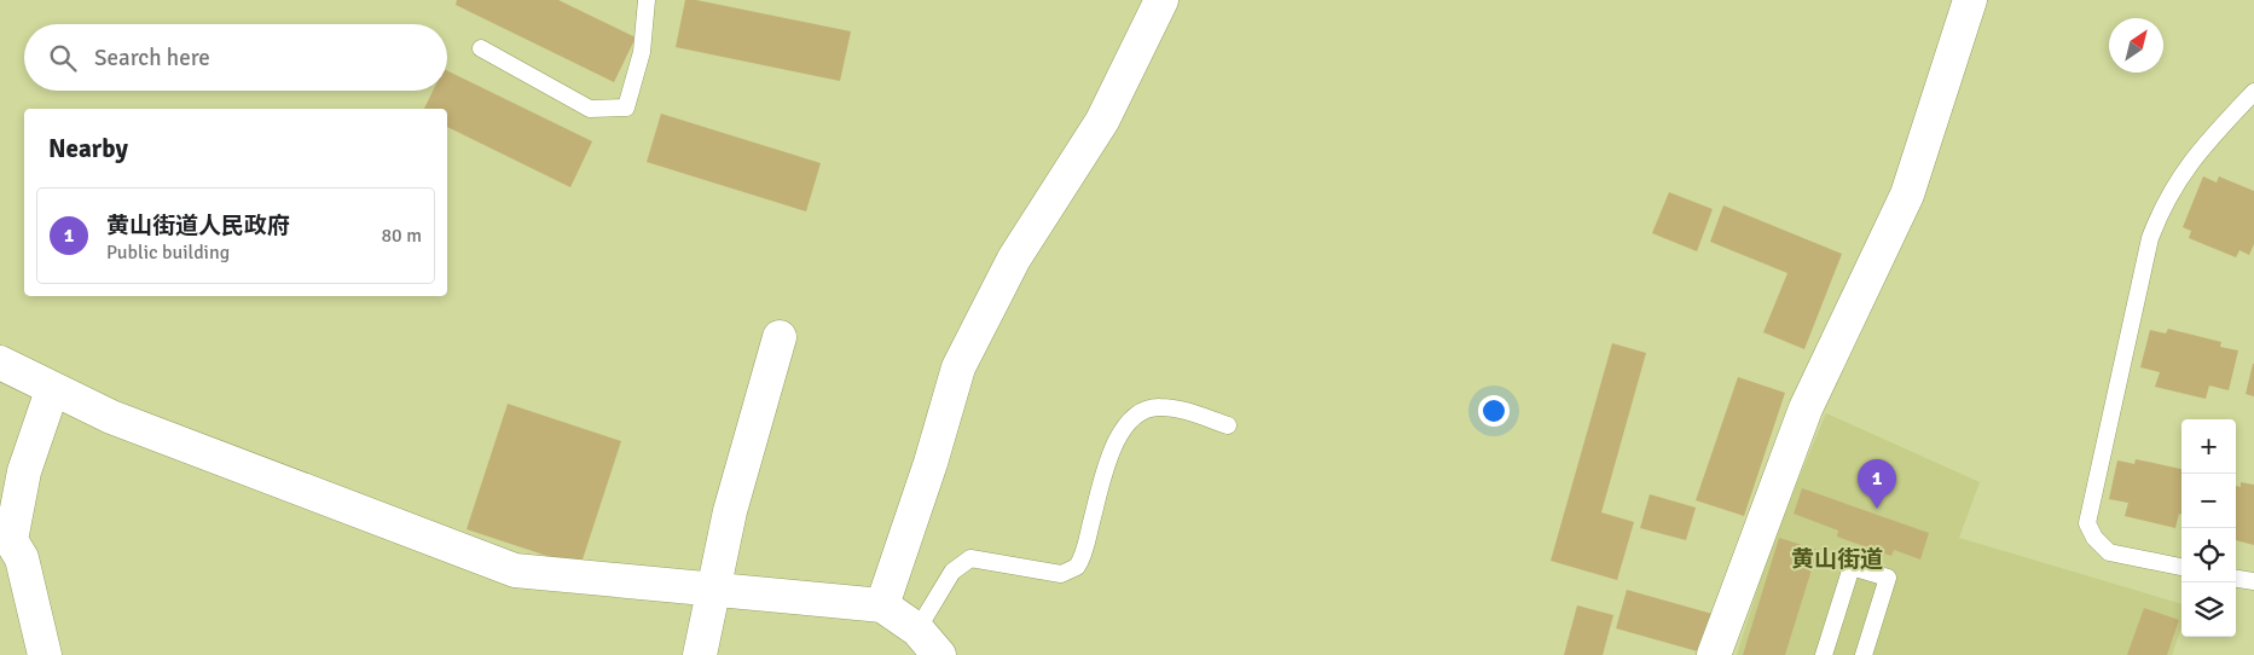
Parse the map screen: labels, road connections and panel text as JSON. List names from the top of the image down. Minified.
{"districts":["黄山街道"],"north":"top right","page":{"search":"Search here","heading":"Nearby","list":[{"mark":"1","name":"黄山街道人民政府","note":"Public building","value":"80 m"}],"map_buttons":["+","−"],"pins":"1"}}
